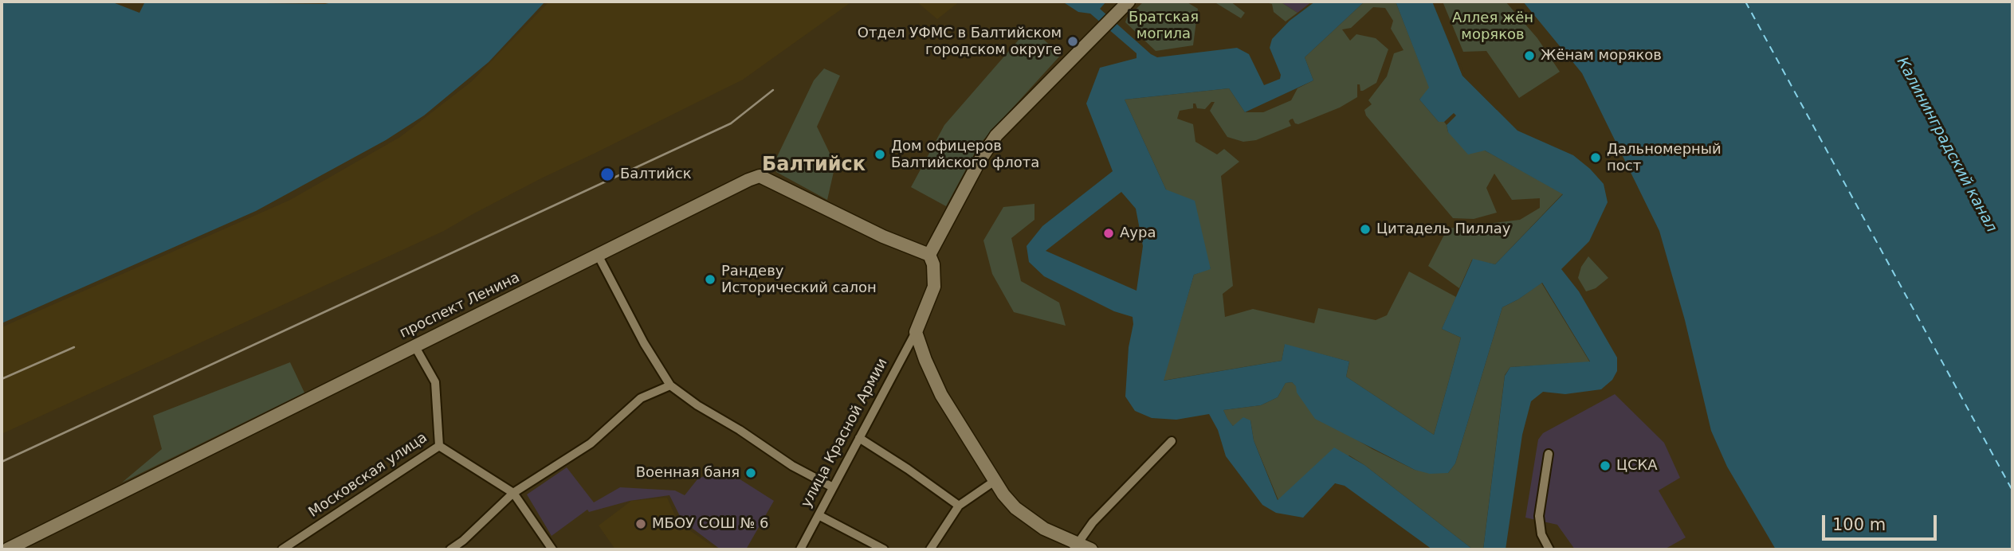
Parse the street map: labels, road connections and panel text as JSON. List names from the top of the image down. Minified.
{"streets":{"main road":["проспект Ленина"],"street":["улица Красной Армии","Московская улица"]},"crossings":[["проспект Ленина","Московская улица"]],"districts":["Балтийск"],"water":["Калининградский канал"],"parks":["Братская могила","Аллея жён моряков"],"places":["Отдел УФМС в Балтийском городском округе","Жёнам моряков","Дом офицеров Балтийского флота","Дальномерный пост","Балтийск","Цитадель Пиллау","Аура","Рандеву Исторический салон","ЦСКА","Военная баня","МБОУ СОШ № 6"],"scale_bar":"100 m"}
